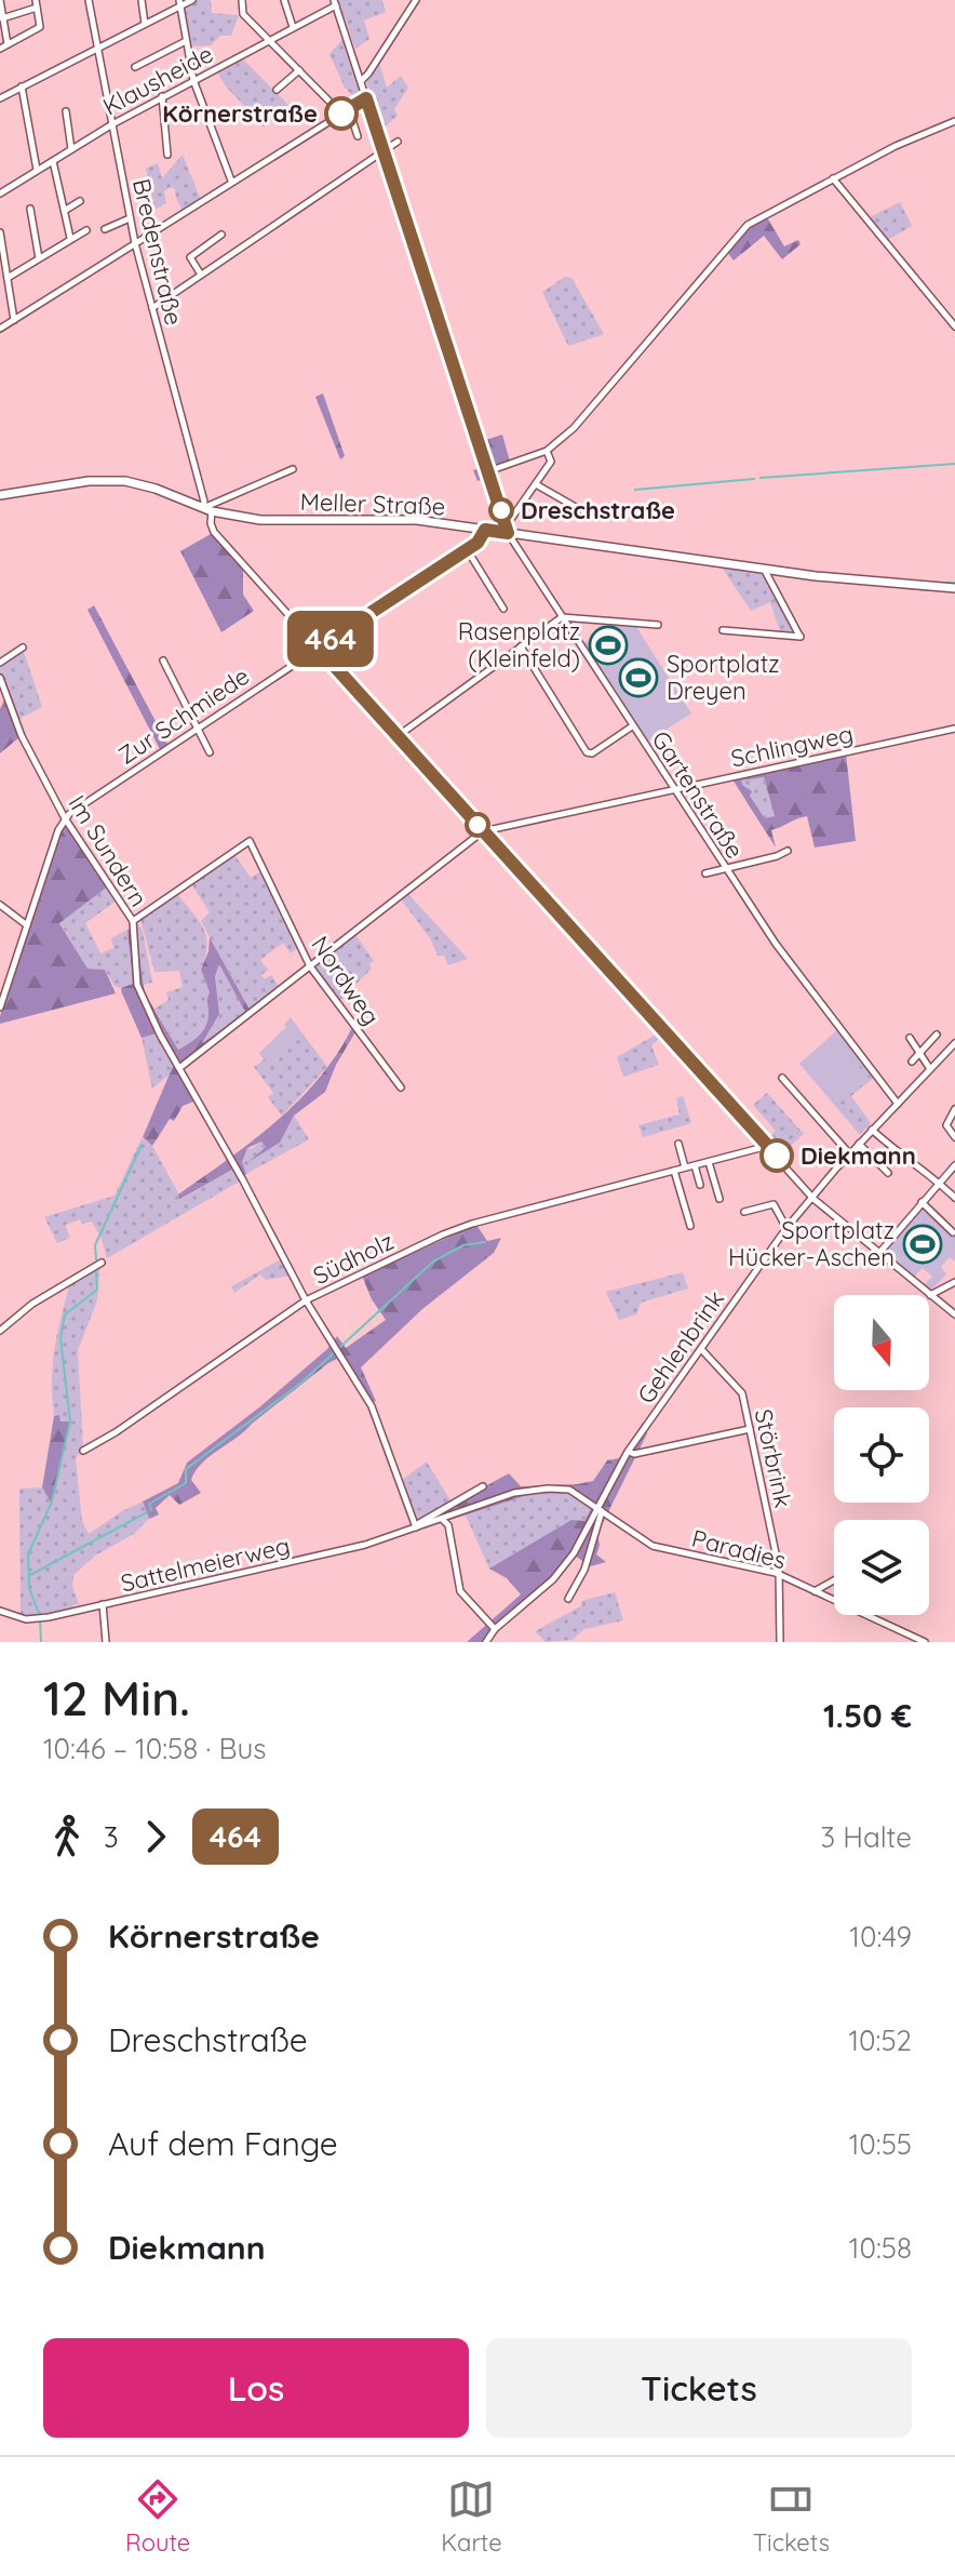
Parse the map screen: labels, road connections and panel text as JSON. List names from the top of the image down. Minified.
{"streets":{"main road":["Meller Straße"],"street":["Klausheide","Bredenstraße","Zur Schmiede","Schlingweg","Gartenstraße","Im Sundern","Nordweg","Südholz","Gehlenbrink","Störbrink","Paradies","Sattelmeierweg"]},"crossings":[["Klausheide","Bredenstraße"],["Klausheide","Gartenstraße"],["Bredenstraße","Meller Straße"],["Bredenstraße","Zur Schmiede"],["Bredenstraße","Schlingweg"],["Bredenstraße","Südholz"],["Bredenstraße","Gehlenbrink"],["Meller Straße","Zur Schmiede"],["Meller Straße","Gartenstraße"],["Zur Schmiede","Im Sundern"],["Schlingweg","Gartenstraße"],["Gartenstraße","Gehlenbrink"],["Im Sundern","Nordweg"],["Im Sundern","Südholz"],["Im Sundern","Sattelmeierweg"],["Gehlenbrink","Störbrink"],["Gehlenbrink","Paradies"],["Gehlenbrink","Sattelmeierweg"],["Störbrink","Paradies"],["Paradies","Sattelmeierweg"]],"places":{"other":["Körnerstraße","Dreschstraße","Diekmann"],"sports":["Rasenplatz (Kleinfeld)","Sportplatz Dreyen","Sportplatz Hücker-Aschen"]},"lines":["bus line 464"],"north":"bottom","page":{"on_map":"464","heading":["12 Min.","10:46 – 10:58 · Bus","1.50 €"],"legs":["3","464","3 Halte"],"list":[{"name":"Körnerstraße","value":"10:49"},{"name":"Dreschstraße","value":"10:52"},{"name":"Auf dem Fange","value":"10:55"},{"name":"Diekmann","value":"10:58"}],"buttons":["Los","Tickets"],"tabs":["Route","Karte","Tickets"]}}
